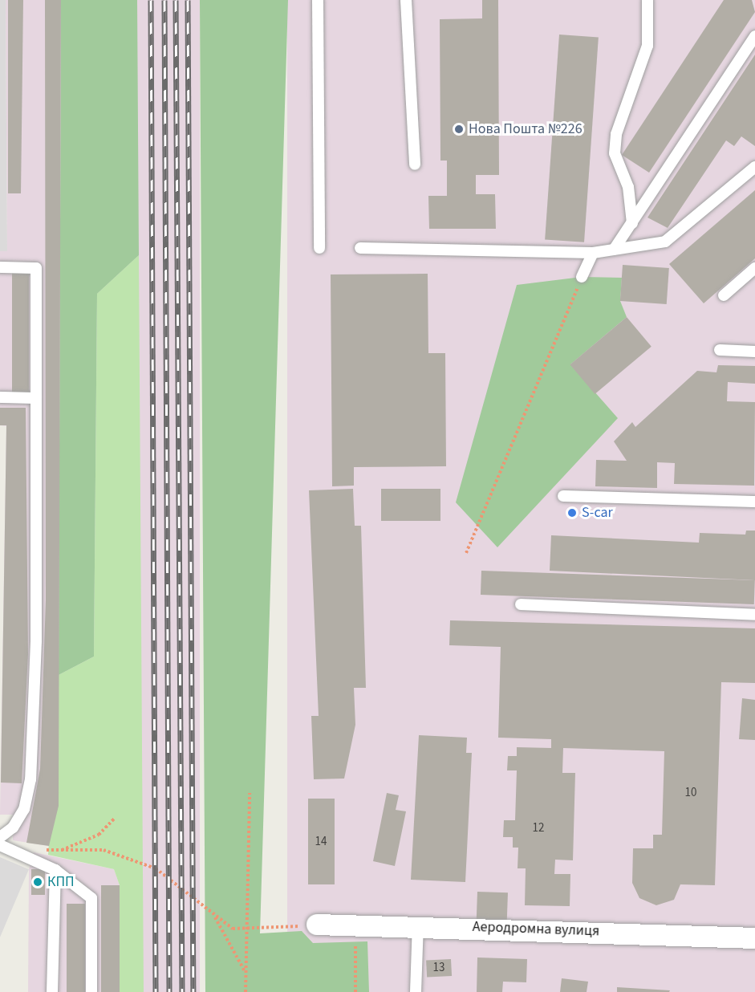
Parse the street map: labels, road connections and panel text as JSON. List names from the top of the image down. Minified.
{"streets":{"street":["Аеродромна вулиця"]},"places":["Нова Пошта №226","S-car","КПП"],"house_numbers":["10","12","14","13"]}
